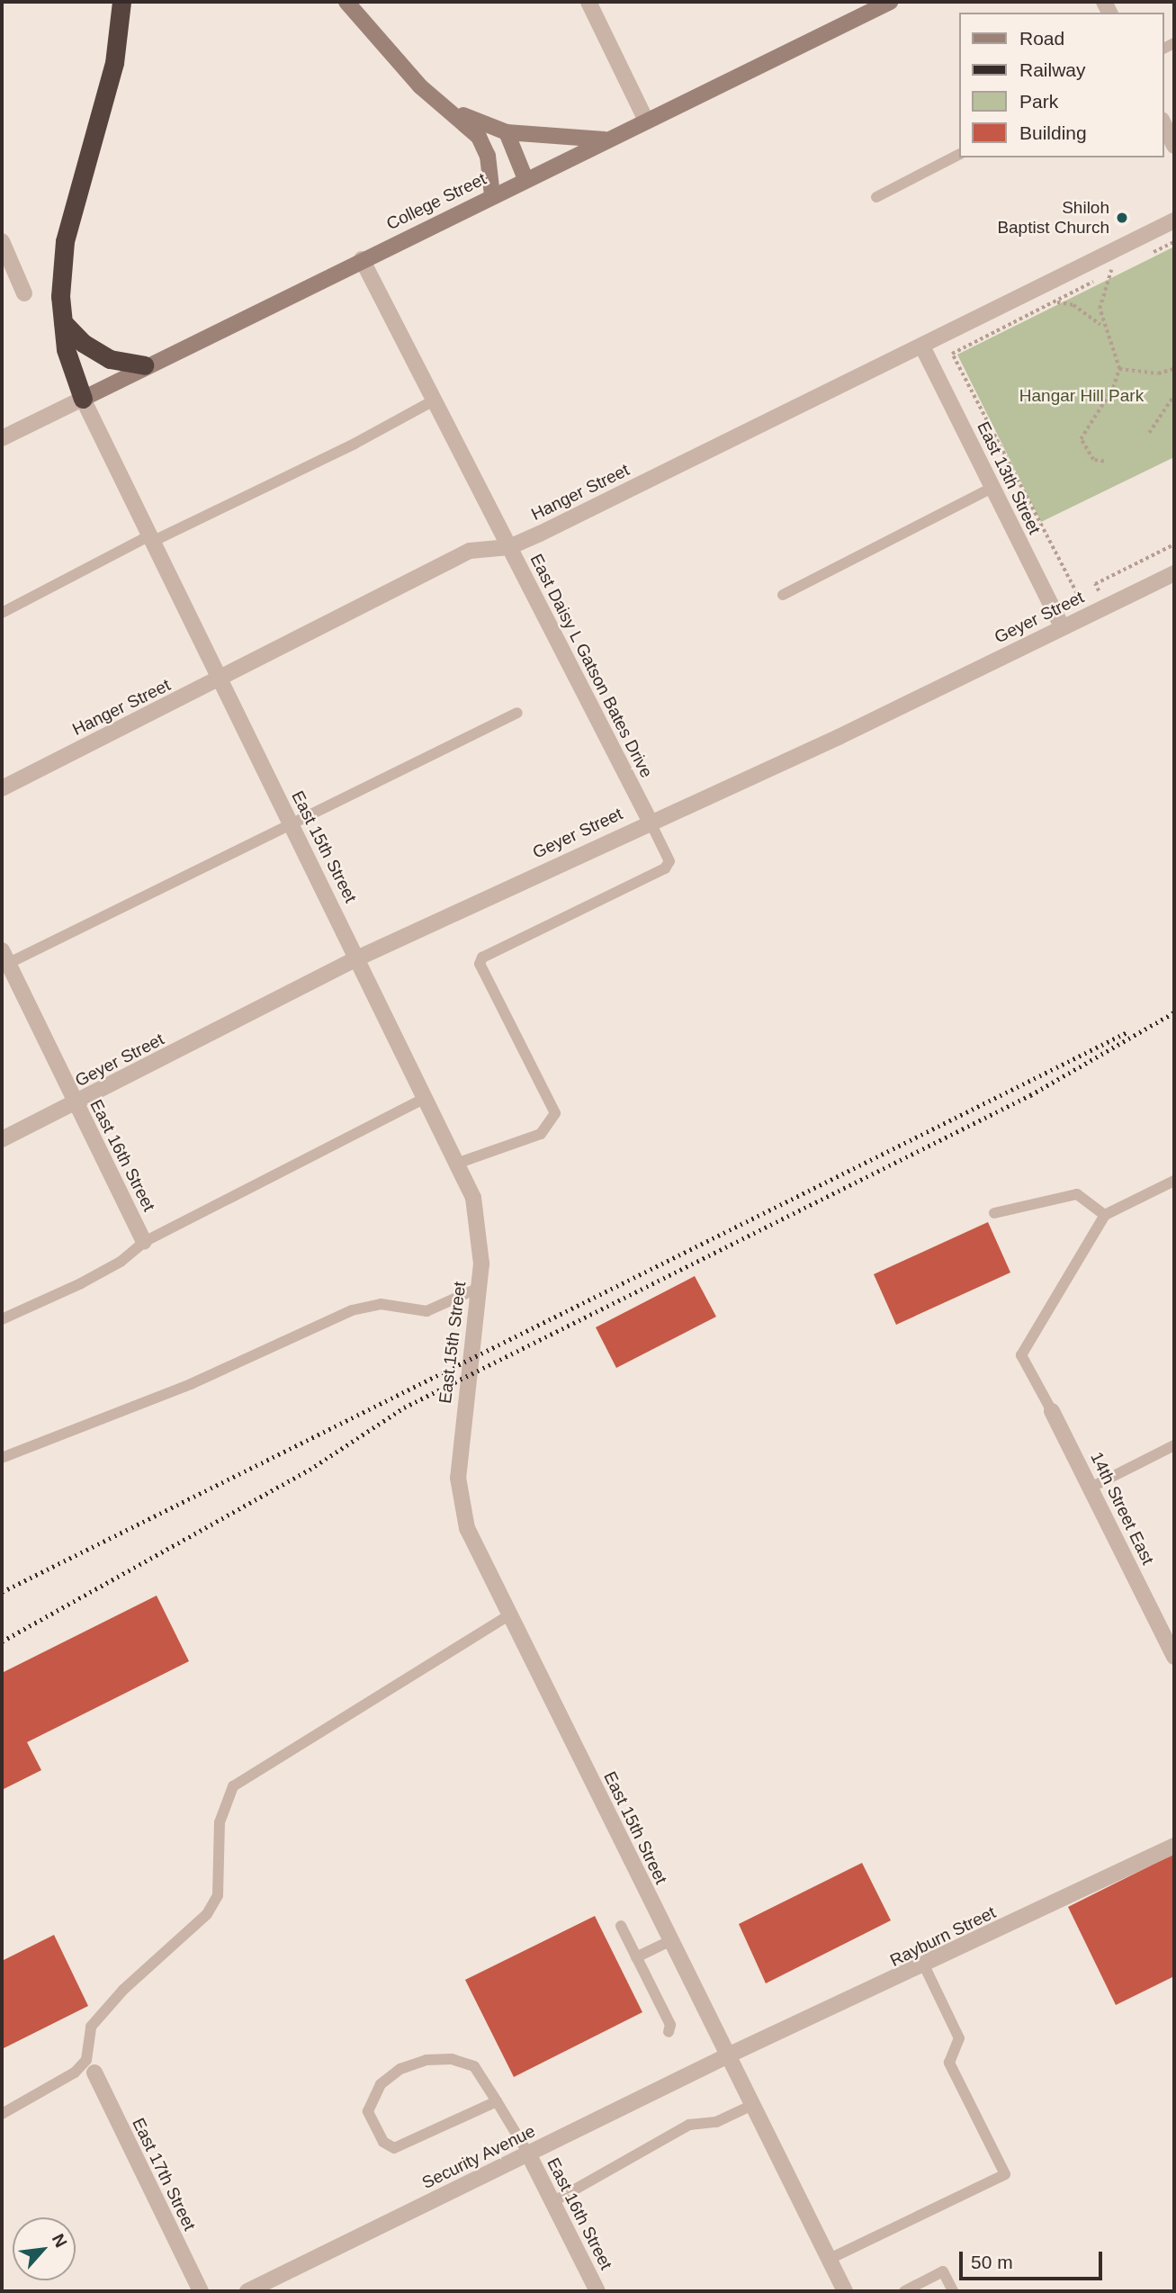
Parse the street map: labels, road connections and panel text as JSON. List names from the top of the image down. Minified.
{"streets":{"main road":["College Street"],"street":["East 13th Street","Hanger Street","Geyer Street","East Daisy L Gatson Bates Drive","East 15th Street","East 16th Street","14th Street East","Rayburn Street","Security Avenue","East 17th Street"]},"crossings":[["College Street","East Daisy L Gatson Bates Drive"],["College Street","East 15th Street"],["East 13th Street","Hanger Street"],["East 13th Street","Geyer Street"],["Hanger Street","East Daisy L Gatson Bates Drive"],["Hanger Street","East 15th Street"],["Geyer Street","East Daisy L Gatson Bates Drive"],["Geyer Street","East 15th Street"],["Geyer Street","East 16th Street"],["East 15th Street","Rayburn Street"],["East 15th Street","Security Avenue"],["East 16th Street","Security Avenue"],["Rayburn Street","Security Avenue"]],"parks":["Hangar Hill Park"],"places":["Shiloh Baptist Church"],"legend":["Road","Railway","Park","Building"],"scale_bar":"50 m","north":"top right"}
